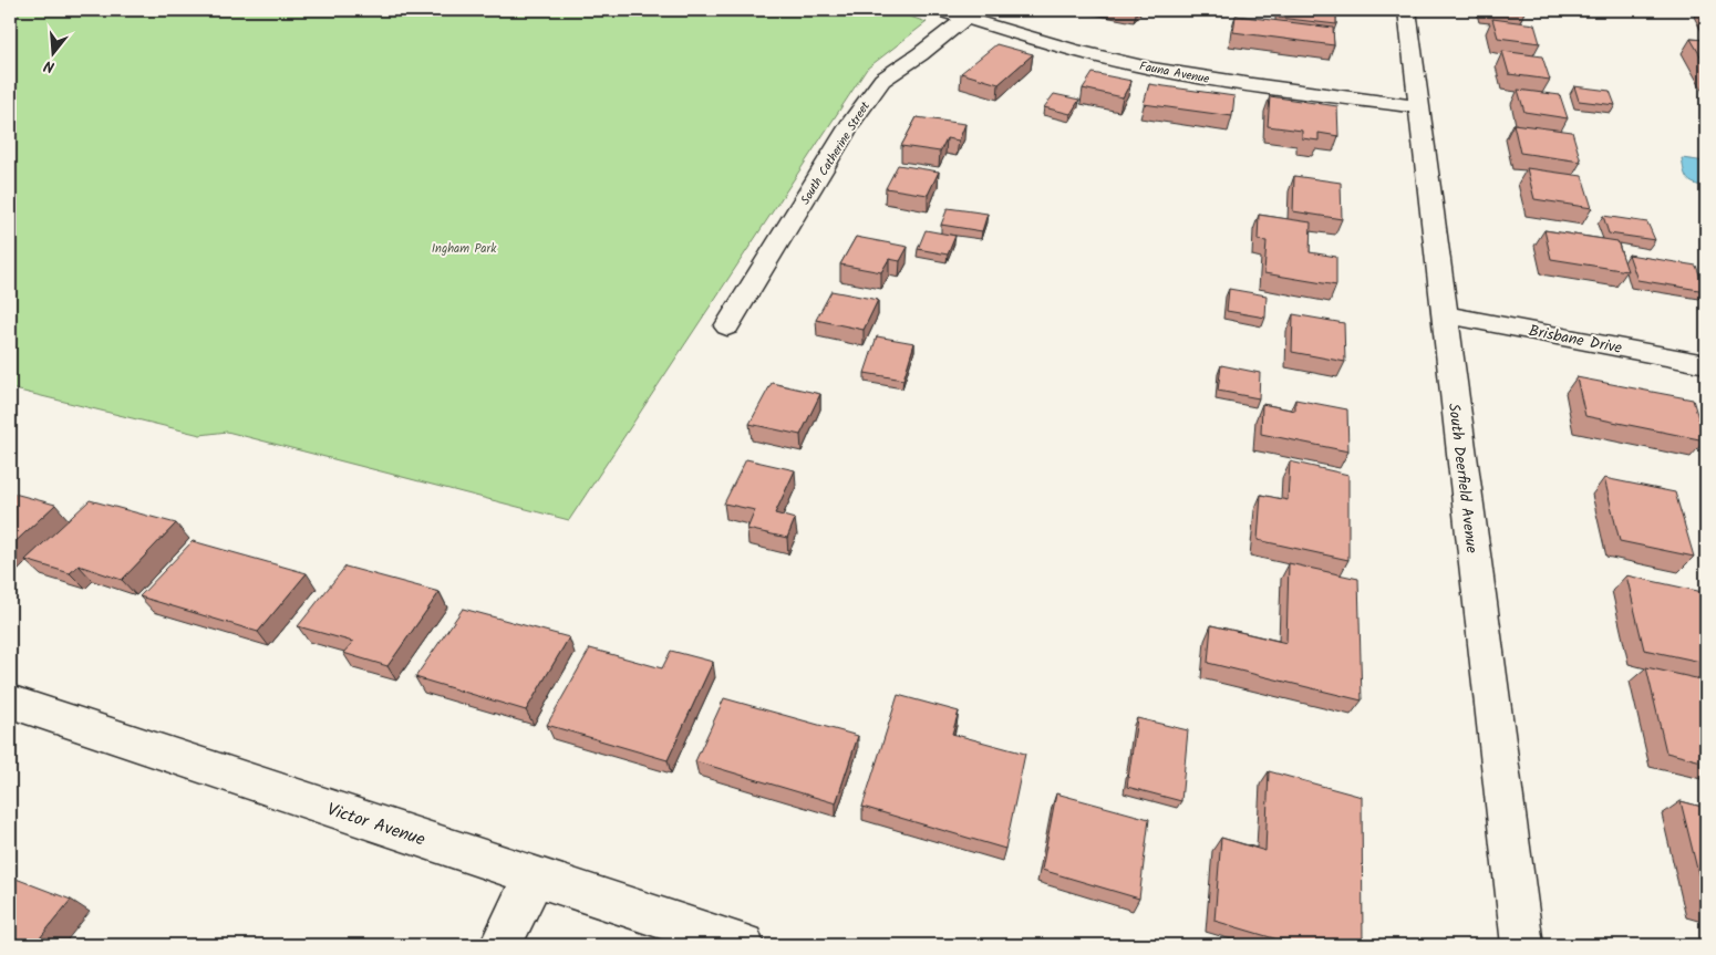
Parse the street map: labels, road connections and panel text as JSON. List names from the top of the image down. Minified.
{"streets":{"street":["Fauna Avenue","South Catherine Street","Brisbane Drive","South Deerfield Avenue","Victor Avenue"]},"crossings":[["Fauna Avenue","South Catherine Street"],["Fauna Avenue","South Deerfield Avenue"],["Brisbane Drive","South Deerfield Avenue"]],"parks":["Ingham Park"],"north":"bottom"}
